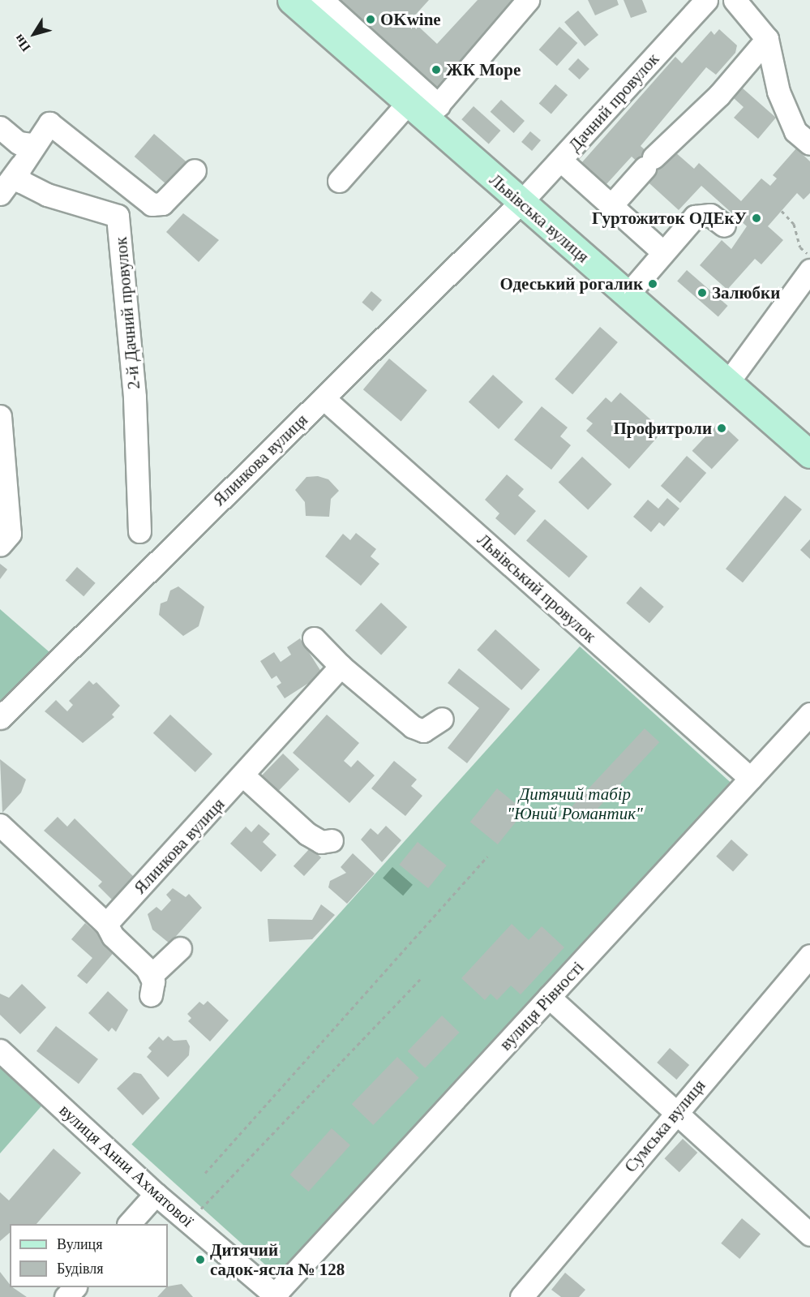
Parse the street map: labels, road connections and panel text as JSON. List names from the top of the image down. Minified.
{"streets":{"main road":["Львівська вулиця"],"street":["Дачний провулок","2-й Дачний провулок","Ялинкова вулиця","Львівський провулок","вулиця Рівності","Сумська вулиця","вулиця Анни Ахматової"]},"crossings":[["Дачний провулок","Львівська вулиця"],["Дачний провулок","Ялинкова вулиця"],["Львівська вулиця","Ялинкова вулиця"],["Ялинкова вулиця","Львівський провулок"],["Львівський провулок","вулиця Рівності"],["вулиця Рівності","вулиця Анни Ахматової"]],"parks":["Дитячий табір \"Юний Романтик\""],"places":["OKwine","ЖК Море","Гуртожиток ОДЕкУ","Одеський рогалик","Залюбки","Профитроли","Дитячий садок-ясла № 128"],"legend":["Вулиця","Будівля"],"north":"bottom left"}
